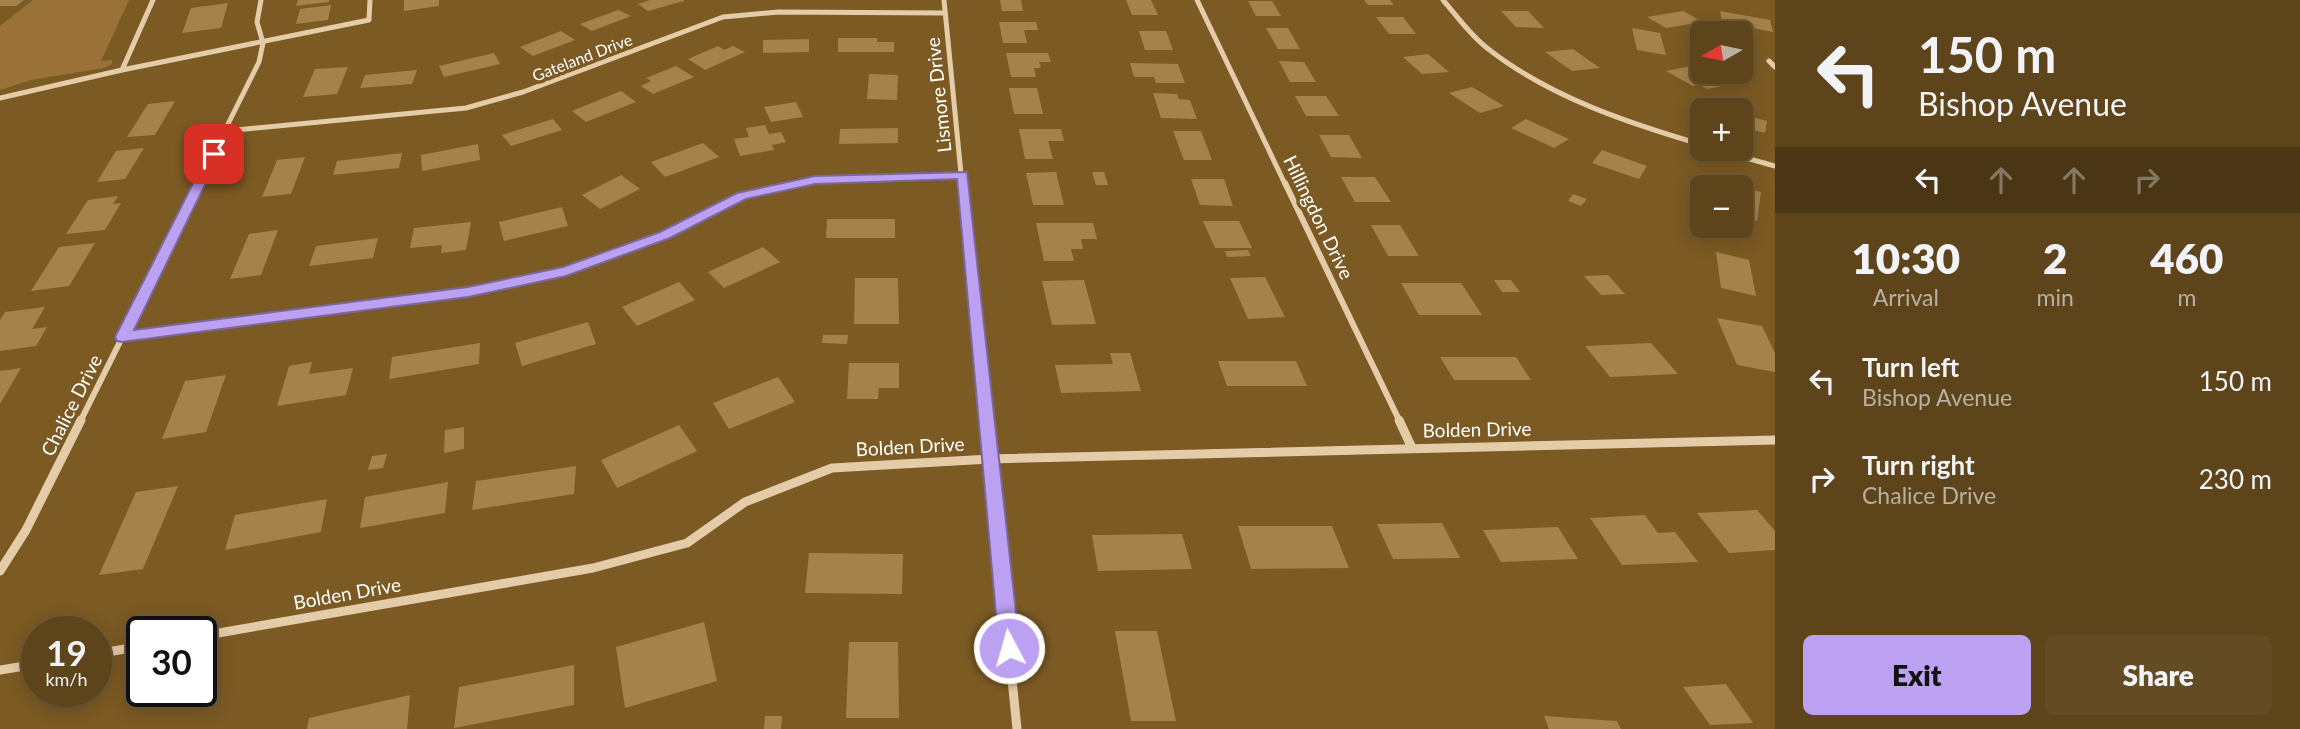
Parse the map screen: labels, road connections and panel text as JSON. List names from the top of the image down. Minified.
{"streets":{"street":["Gateland Drive","Lismore Drive","Hillingdon Drive","Chalice Drive","Bolden Drive"]},"crossings":[["Gateland Drive","Lismore Drive"],["Gateland Drive","Chalice Drive"],["Lismore Drive","Bolden Drive"],["Hillingdon Drive","Bolden Drive"]],"north":"left","page":{"turn":["150 m","Bishop Avenue"],"map_buttons":["+","−"],"eta":["10:30","Arrival","2","min","460","m"],"list":[{"name":"Turn left","note":"Bishop Avenue","value":"150 m"},{"name":"Turn right","note":"Chalice Drive","value":"230 m"}],"speed":"19 km/h","limit":"30","buttons":["Exit","Share"]}}
